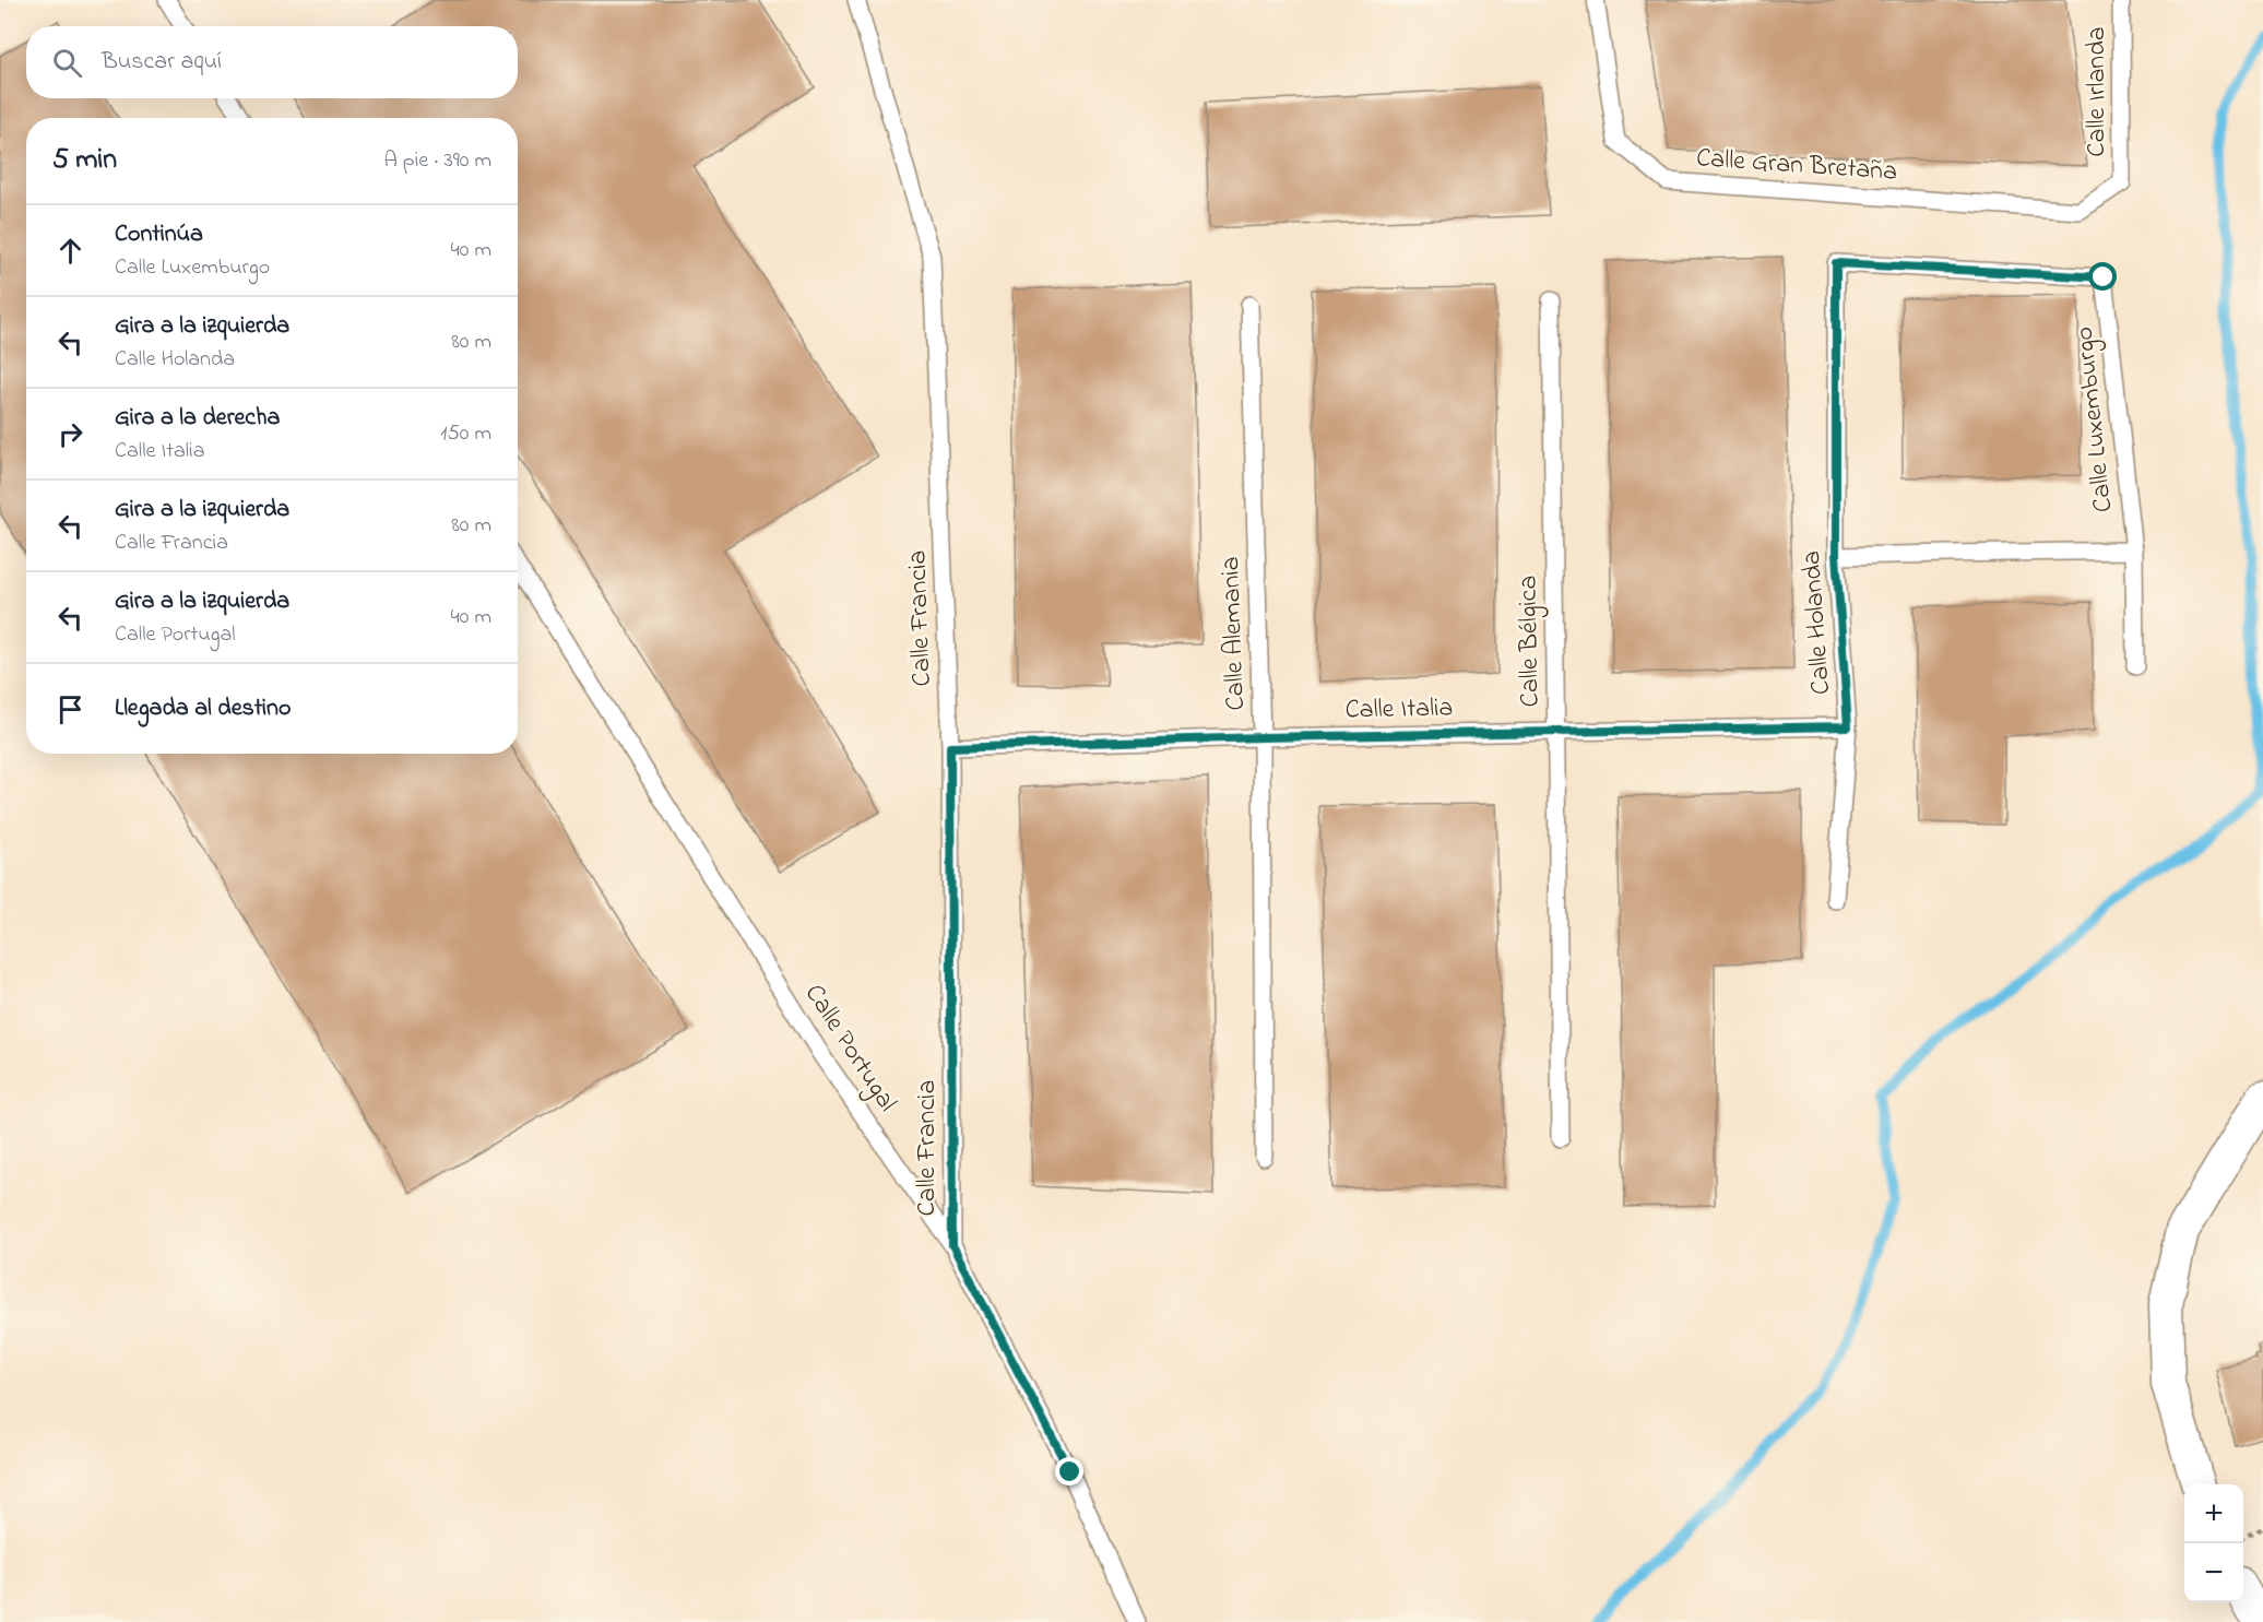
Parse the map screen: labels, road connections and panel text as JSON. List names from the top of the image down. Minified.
{"streets":{"lane":["Calle Irlanda","Calle Gran Bretaña","Calle Luxemburgo","Calle Francia","Calle Holanda","Calle Alemania","Calle Bélgica","Calle Italia","Calle Portugal"]},"crossings":[["Calle Irlanda","Calle Gran Bretaña"],["Calle Luxemburgo","Calle Holanda"],["Calle Francia","Calle Italia"],["Calle Francia","Calle Portugal"],["Calle Holanda","Calle Italia"],["Calle Alemania","Calle Italia"],["Calle Bélgica","Calle Italia"]],"page":{"search":"Buscar aquí","heading":["5 min","A pie · 390 m"],"list":[["Continúa","Calle Luxemburgo","40 m"],["Gira a la izquierda","Calle Holanda","80 m"],["Gira a la derecha","Calle Italia","150 m"],["Gira a la izquierda","Calle Francia","80 m"],["Gira a la izquierda","Calle Portugal","40 m"],"Llegada al destino"],"map_buttons":["+","−"]}}
